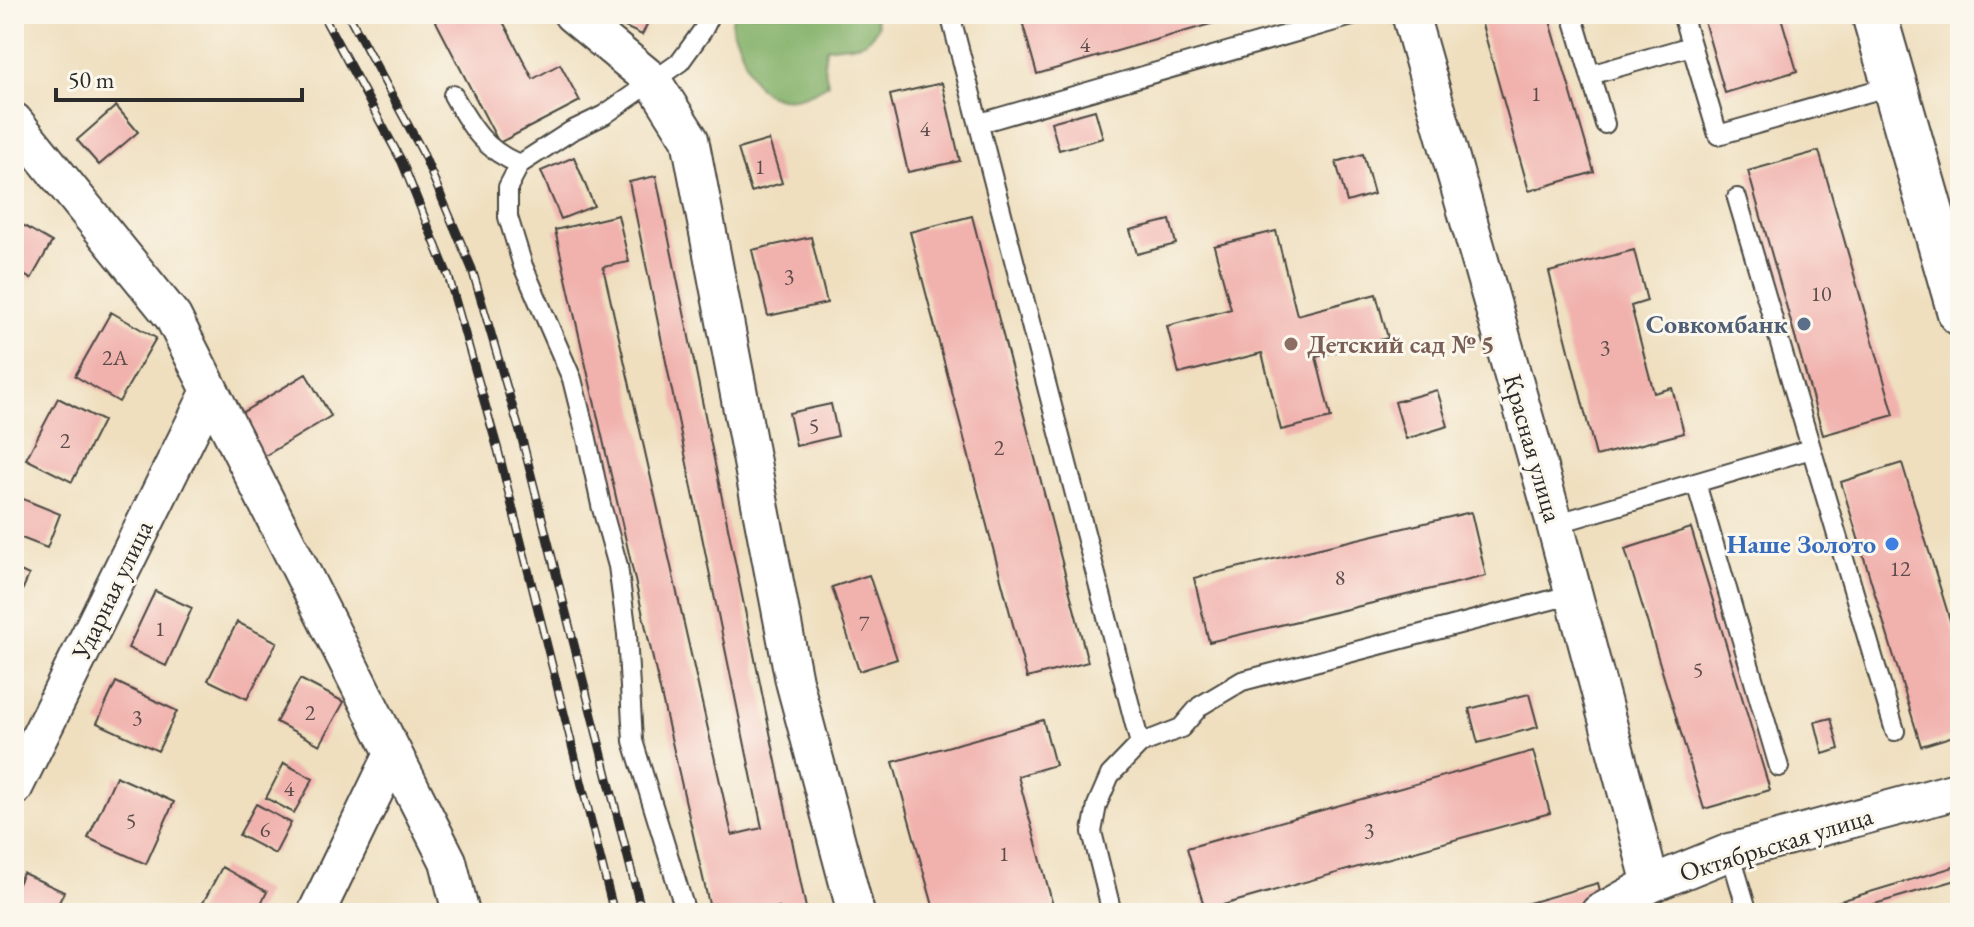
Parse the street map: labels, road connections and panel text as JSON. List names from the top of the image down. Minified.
{"streets":{"street":["Красная улица","Ударная улица","Октябрьская улица"]},"crossings":[["Красная улица","Октябрьская улица"]],"places":["Совкомбанк","Детский сад № 5","Наше Золото"],"house_numbers":["4","1","4","1","3","10","3","2А","5","2","2","12","8","7","1","5","2","3","4","5","6","3","1"],"scale_bar":"50 m"}
